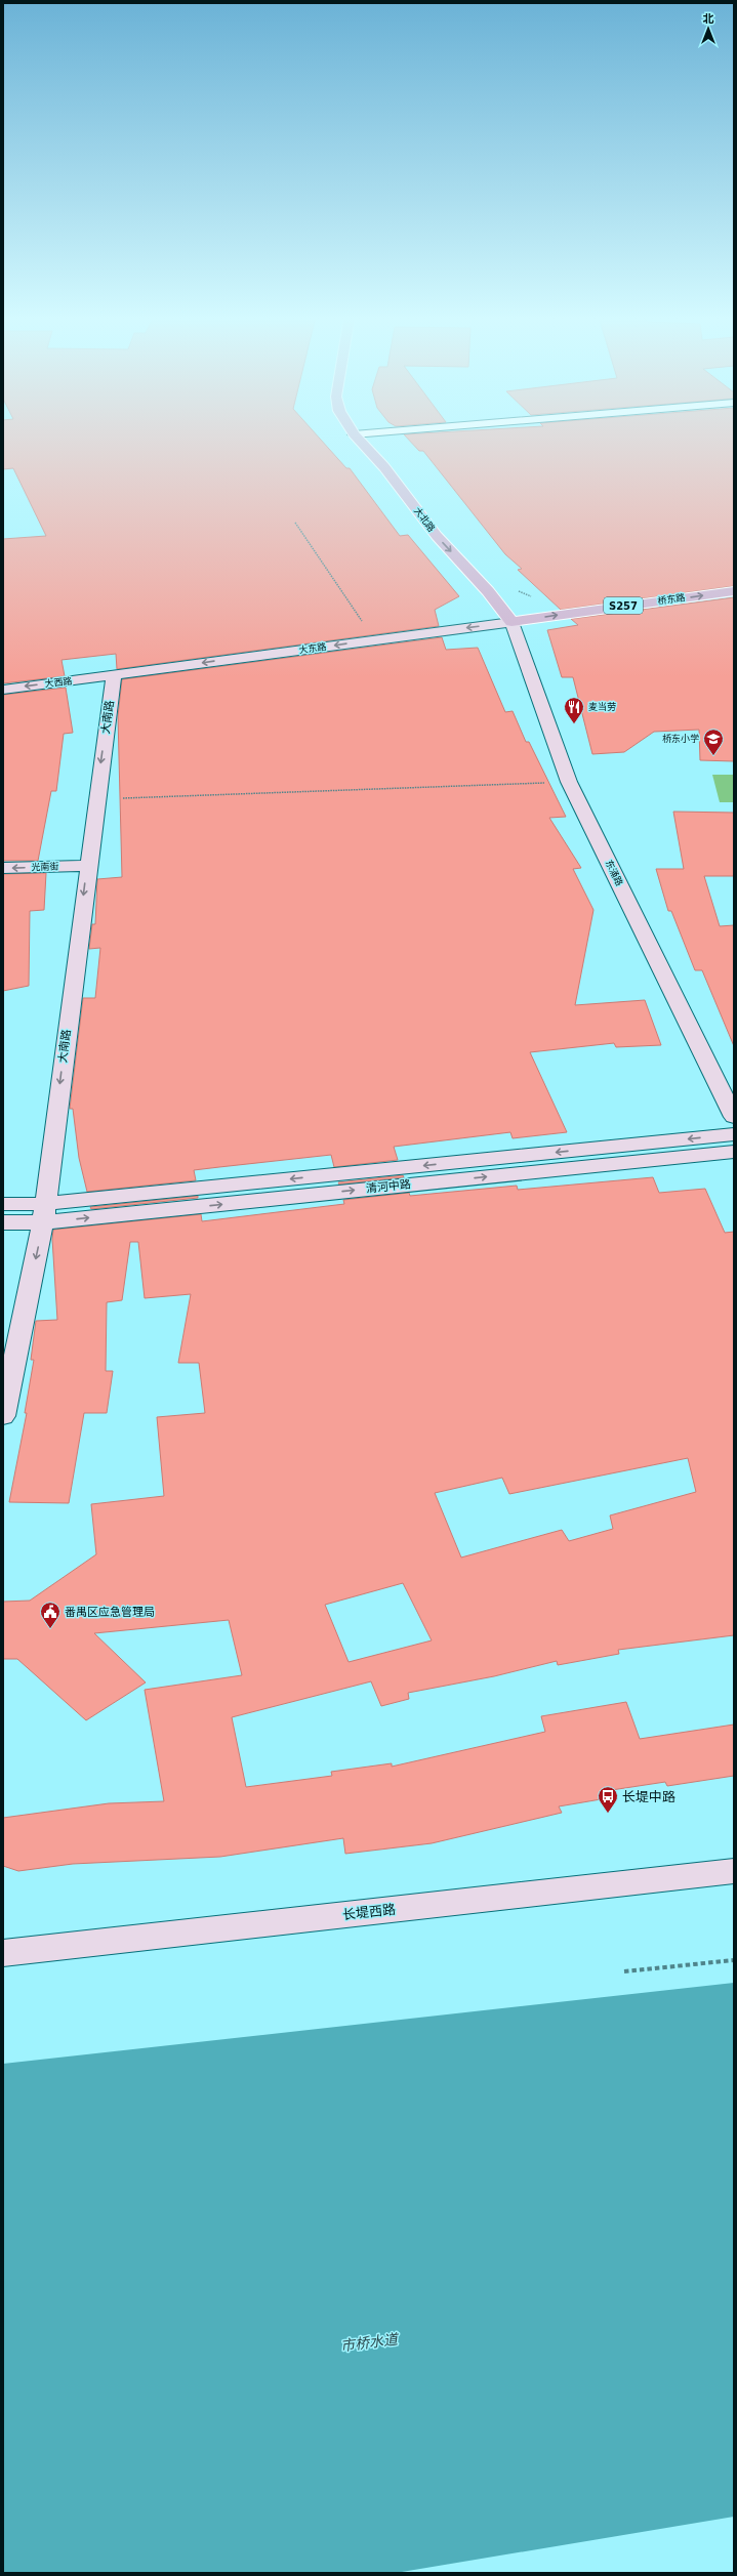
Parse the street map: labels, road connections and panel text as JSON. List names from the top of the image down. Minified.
{"streets":{"main road":["大北路","桥东路","S257"],"street":["大东路","大西路","大南路","光南街","东涌路","清河中路","长堤西路"]},"crossings":[["大北路","桥东路"],["大北路","大东路"],["大北路","东涌路"],["桥东路","大东路"],["桥东路","东涌路"],["大东路","大西路"],["大东路","大南路"],["大东路","东涌路"],["大西路","大南路"],["大南路","光南街"],["大南路","清河中路"]],"one_way":["大北路","桥东路","大东路","大西路","大南路","光南街"],"water":["市桥水道"],"places":{"restaurant":["麦当劳"],"school or university":["桥东小学"],"public building":["番禺区应急管理局"],"bus stop":["长堤中路"]},"north":"top"}
